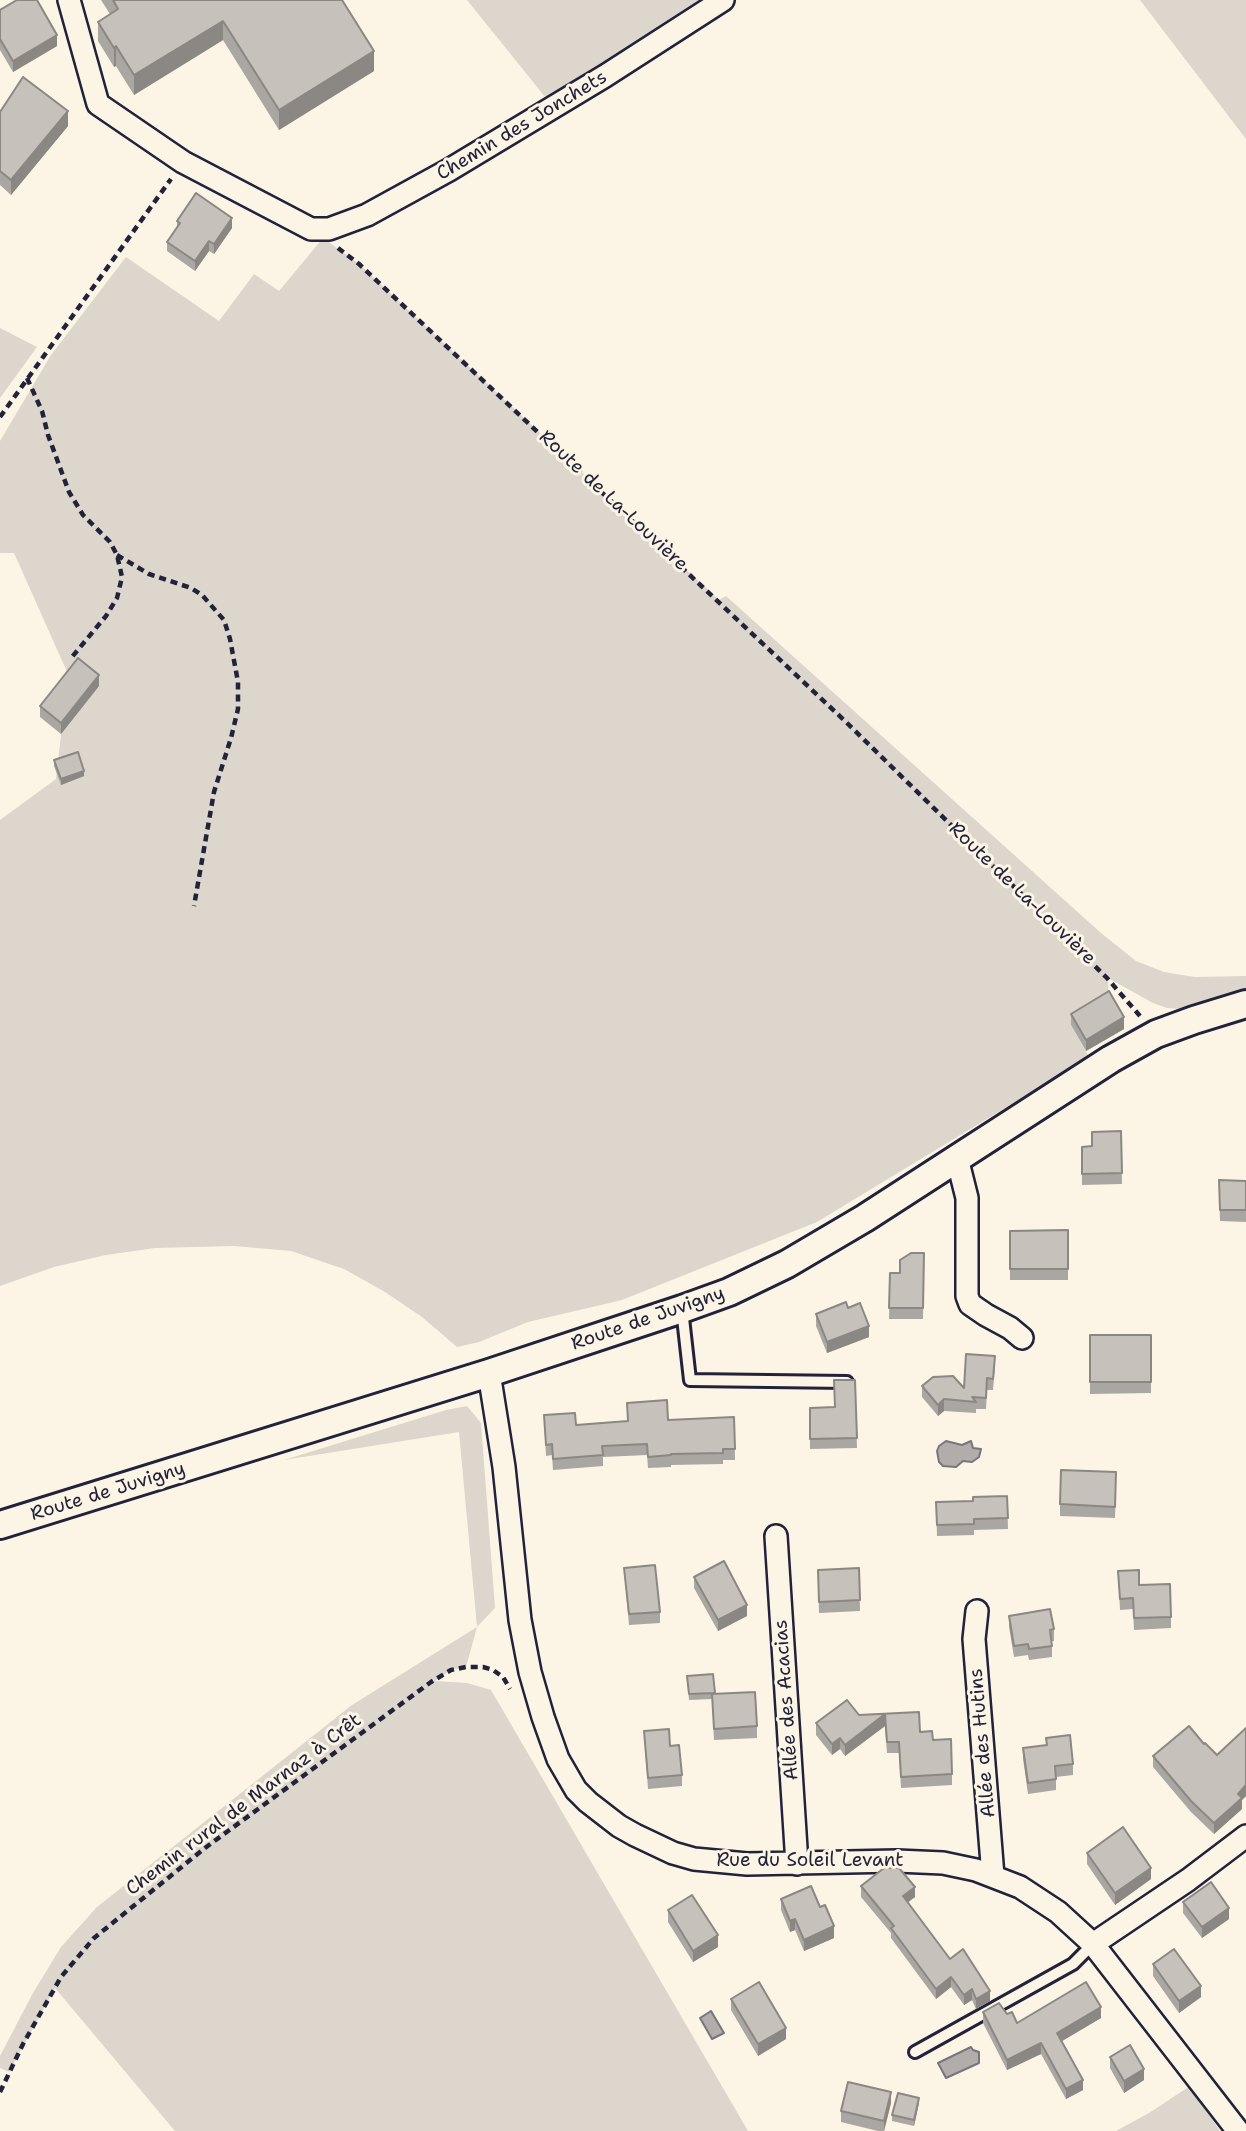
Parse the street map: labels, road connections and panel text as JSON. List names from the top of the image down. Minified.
{"streets":{"street":["Chemin des Jonchets","Route de Juvigny","Allée des Acacias","Allée des Hutins","Rue du Soleil Levant"],"path":["Route de La-Louvière","Chemin rural de Marnaz à Crêt"]},"crossings":[["Chemin des Jonchets","Route de La-Louvière"],["Route de La-Louvière","Route de Juvigny"],["Route de Juvigny","Rue du Soleil Levant"],["Allée des Acacias","Rue du Soleil Levant"],["Allée des Hutins","Rue du Soleil Levant"]]}
